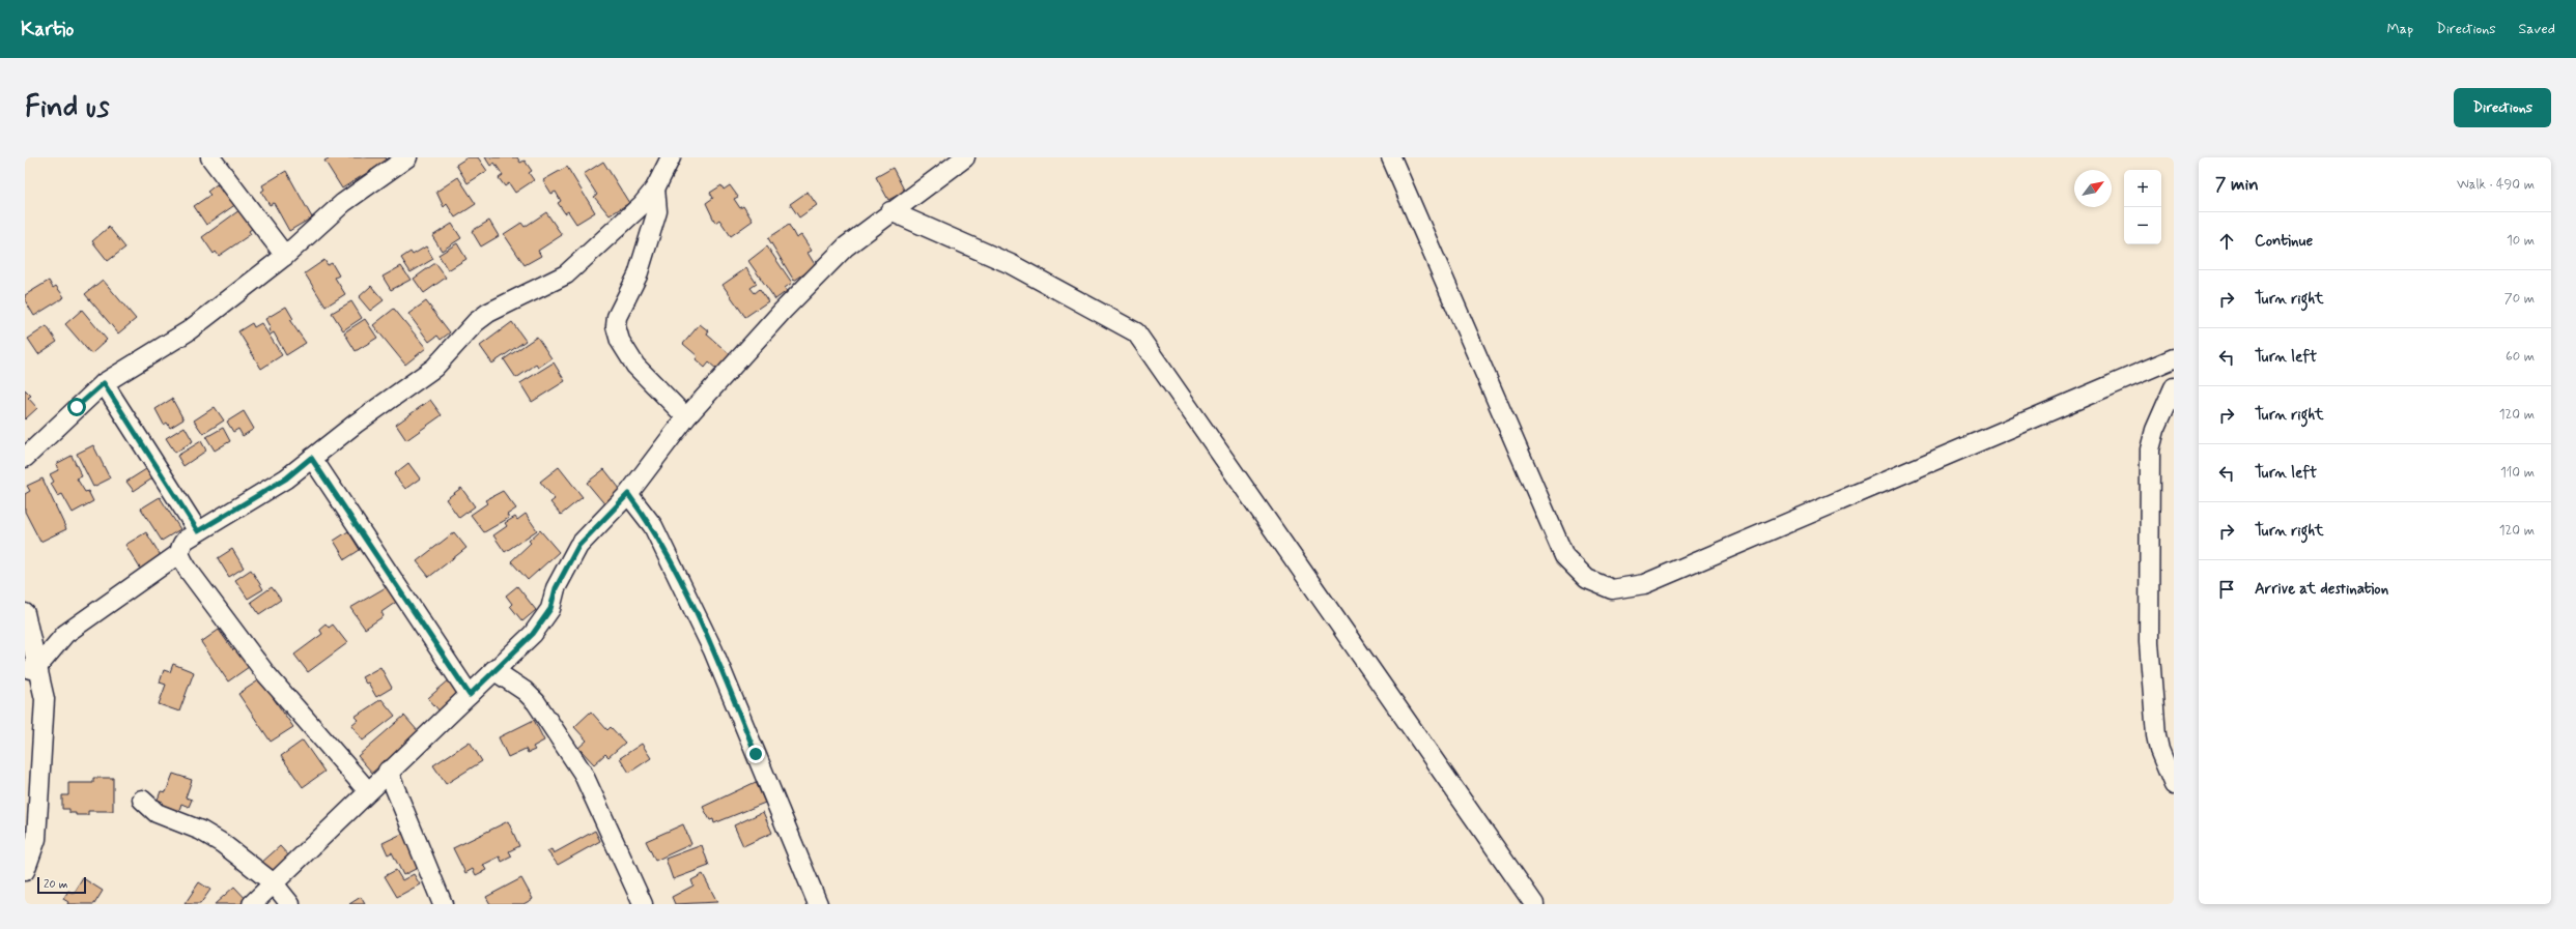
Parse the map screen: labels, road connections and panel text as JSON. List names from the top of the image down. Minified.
{"scale_bar":"20 m","north":"top right","page":{"header":"Kartio","nav":["Map","Directions","Saved"],"buttons":"Directions","title":"Find us","heading":["7 min","Walk · 490 m"],"map_buttons":["+","−"],"list":[["Continue","10 m"],["Turn right","70 m"],["Turn left","60 m"],["Turn right","120 m"],["Turn left","110 m"],["Turn right","120 m"],"Arrive at destination"],"scale":"20 m"}}
